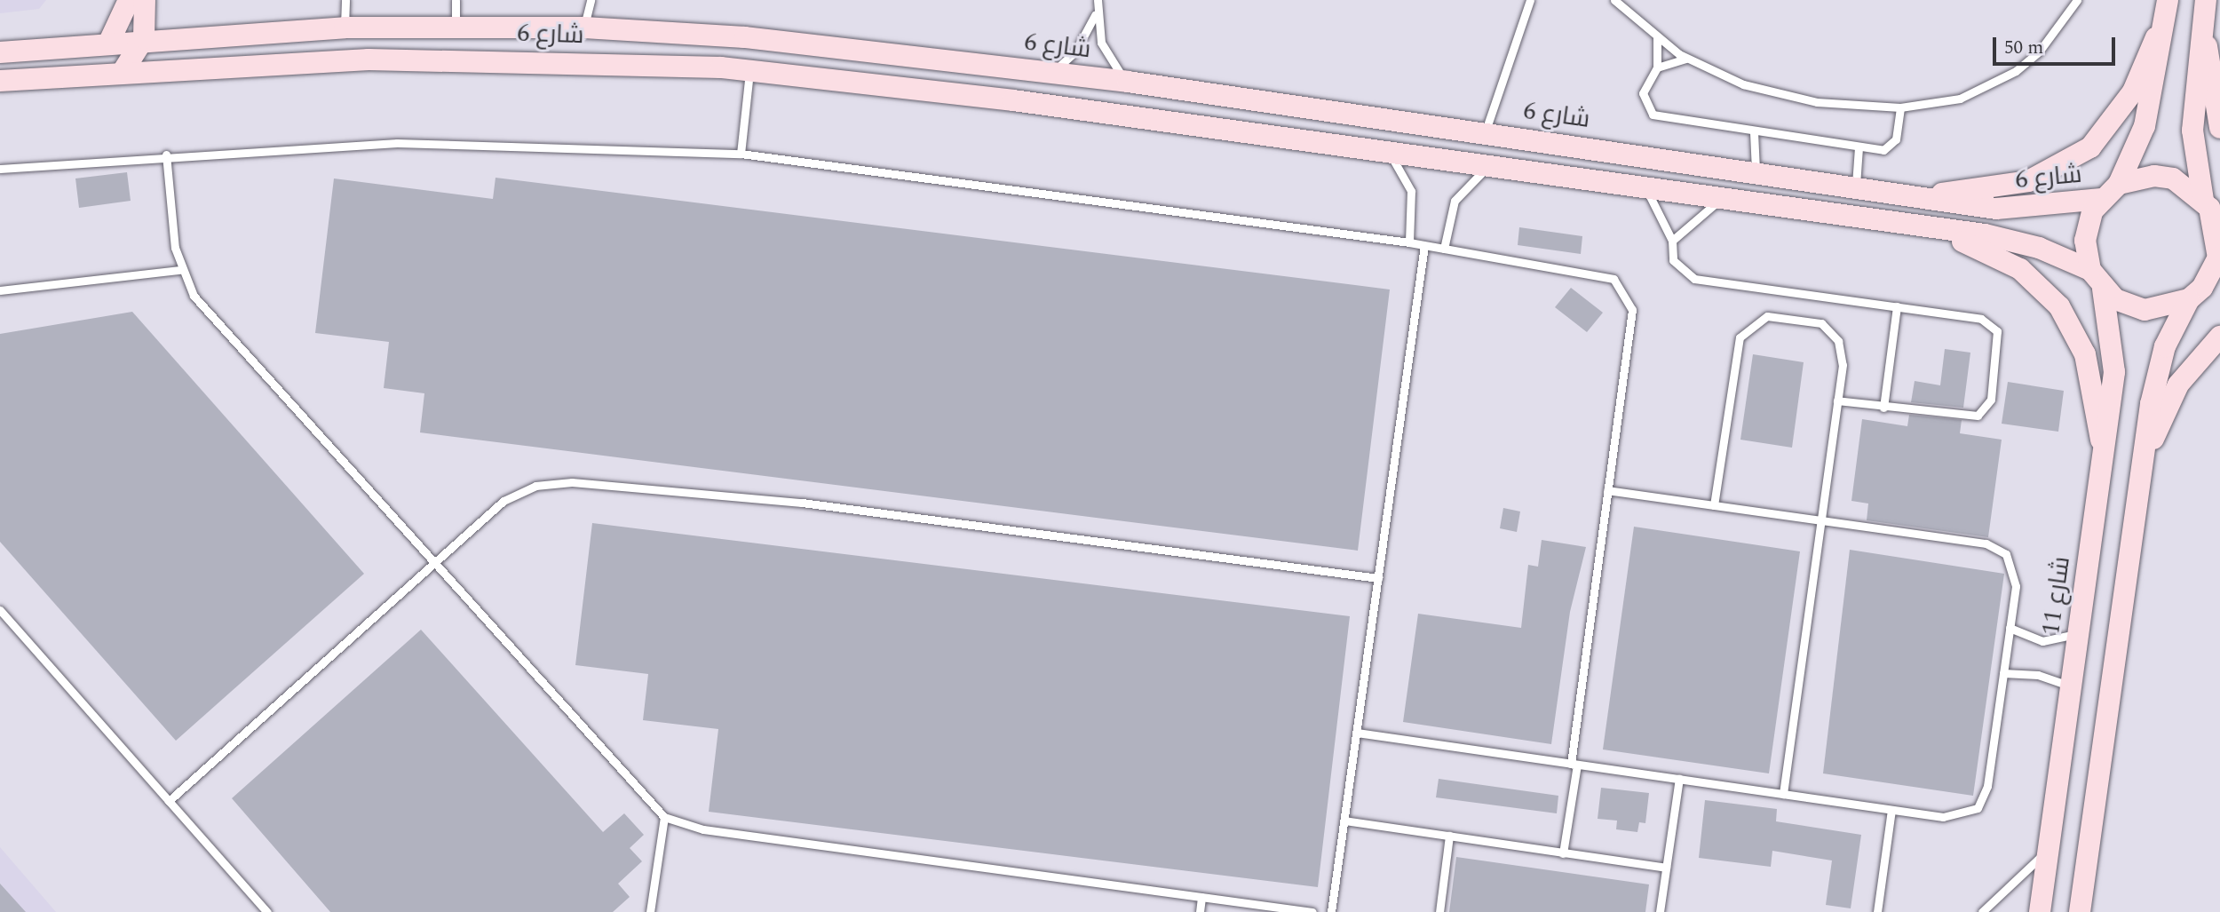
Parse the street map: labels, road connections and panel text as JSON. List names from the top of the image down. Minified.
{"streets":{"street":["شارع 6","شارع 11"]},"crossings":[["شارع 6","شارع 11"]],"scale_bar":"50 m"}
